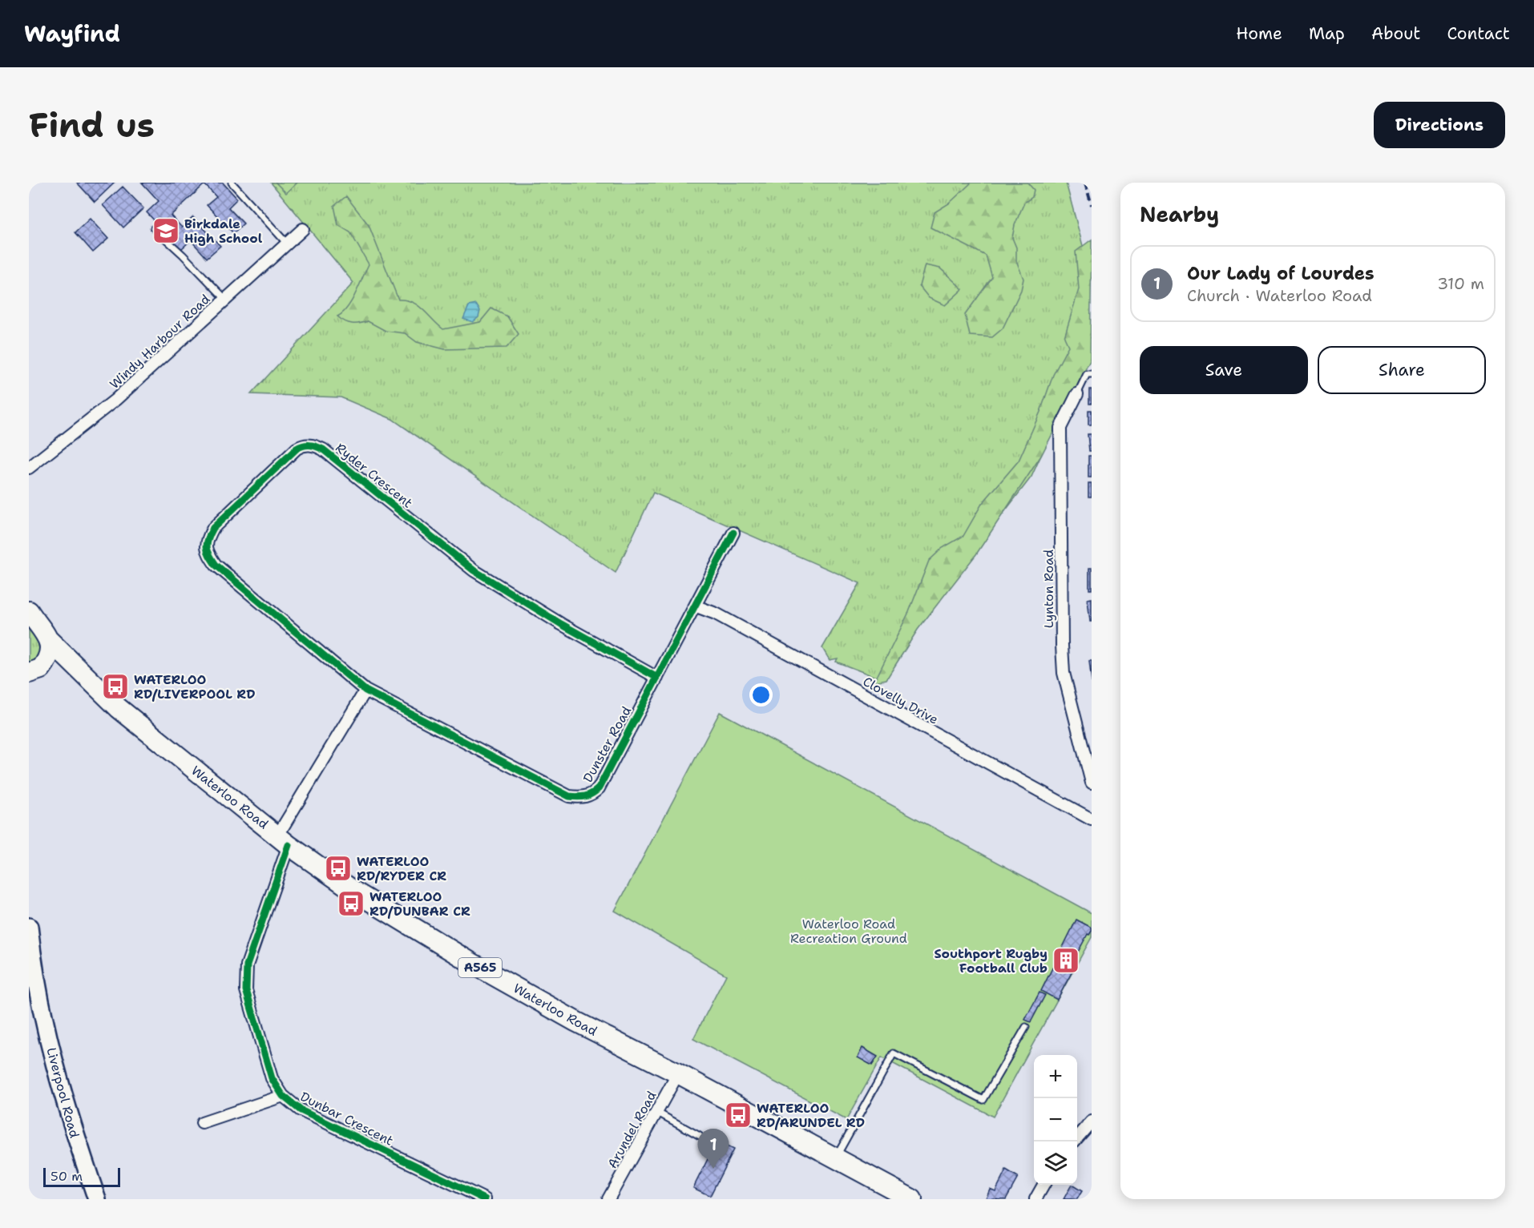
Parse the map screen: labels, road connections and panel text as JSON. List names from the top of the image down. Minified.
{"streets":{"highway":["Waterloo Road","A565"],"main road":["Liverpool Road"],"street":["Windy Harbour Road","Ryder Crescent","Lynton Road","Clovelly Drive","Dunster Road","Dunbar Crescent","Arundel Road"]},"crossings":[["Ryder Crescent","Dunster Road"],["Clovelly Drive","Dunster Road"],["Waterloo Road","A565"],["Waterloo Road","Dunbar Crescent"],["Waterloo Road","Arundel Road"]],"parks":["Waterloo Road Recreation Ground"],"places":{"school or university":["Birkdale High School"],"bus stop":["WATERLOO RD/LIVERPOOL RD","WATERLOO RD/RYDER CR","WATERLOO RD/DUNBAR CR","WATERLOO RD/ARUNDEL RD"],"building":["Southport Rugby Football Club"]},"scale_bar":"50 m","page":{"header":"Wayfind","nav":["Home","Map","About","Contact"],"buttons":["Directions",["Save","Share"]],"title":"Find us","heading":"Nearby","list":[{"mark":"1","name":"Our Lady of Lourdes","note":"Church · Waterloo Road","value":"310 m"}],"map_buttons":["+","−"],"pins":"1","scale":"50 m"}}
